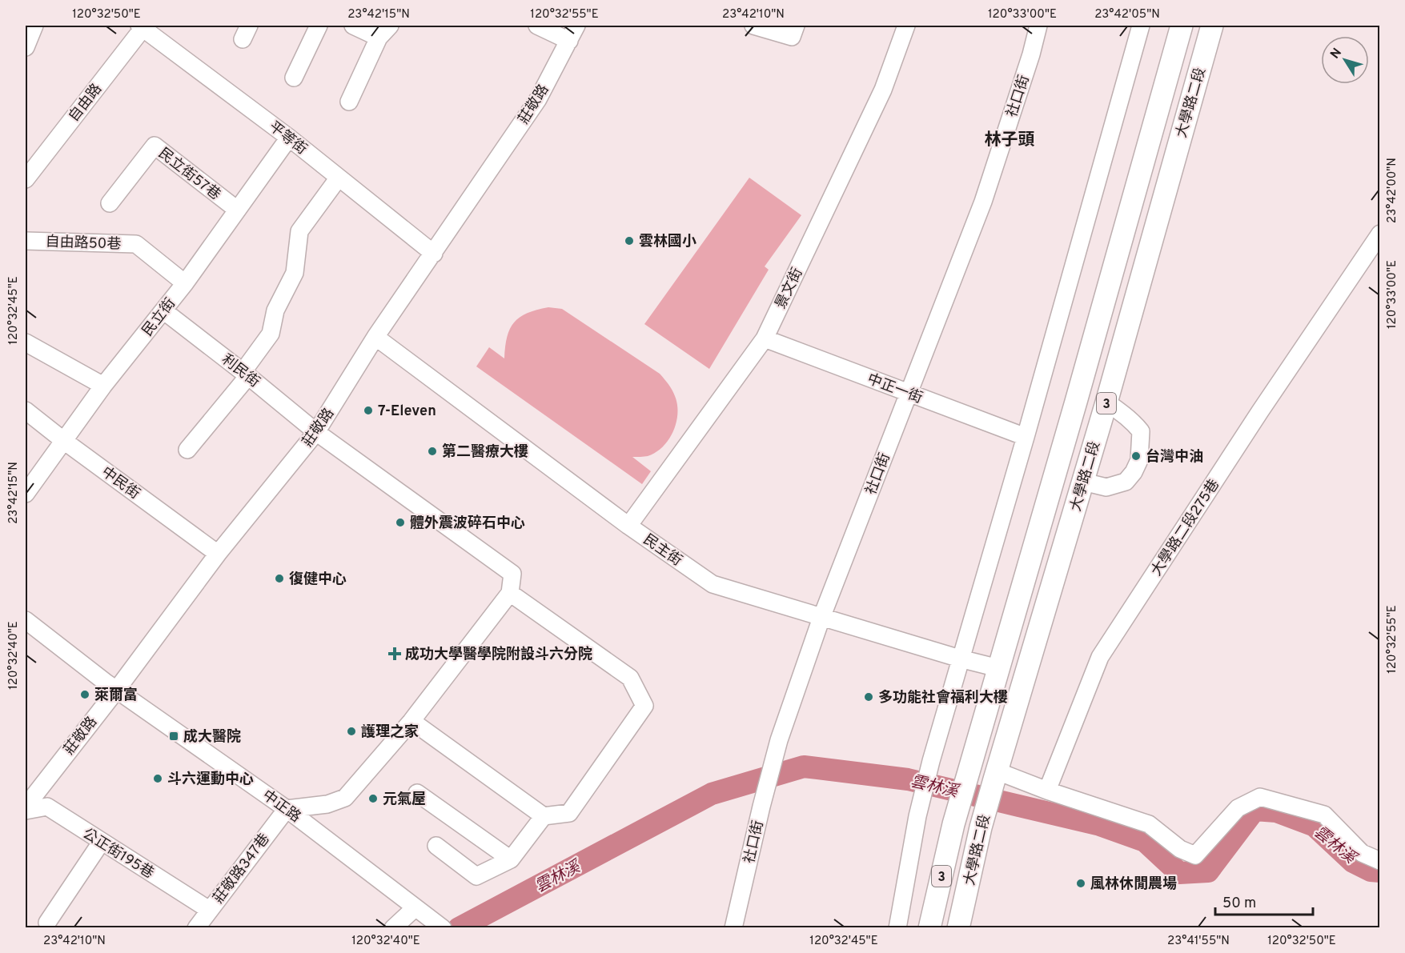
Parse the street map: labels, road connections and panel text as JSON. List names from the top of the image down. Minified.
{"streets":{"main road":["大學路二段","3"],"street":["社口街","自由路","莊敬路","平等街","民立街57巷","自由路50巷","景文街","民立街","利民街","中正一街","中民街","大學路二段275巷","民主街","中正路","公正街195巷","莊敬路347巷"]},"crossings":[["社口街","中正一街"],["社口街","民主街"],["自由路","平等街"],["大學路二段","民主街"],["莊敬路","平等街"],["莊敬路","利民街"],["莊敬路","中民街"],["莊敬路","民主街"],["莊敬路","中正路"],["平等街","民立街"],["民立街57巷","民立街"],["自由路50巷","民立街"],["景文街","中正一街"],["景文街","民主街"],["民立街","利民街"],["民立街","中民街"],["中正路","莊敬路347巷"],["公正街195巷","莊敬路347巷"]],"districts":["林子頭"],"water":["雲林溪"],"places":{"other":["雲林國小","7-Eleven","第二醫療大樓","台灣中油","體外震波碎石中心","復健中心","萊爾富","多功能社會福利大樓","護理之家","斗六運動中心","元氣屋","風林休閒農場"],"health":["成功大學醫學院附設斗六分院"],"transit":["成大醫院"]},"scale_bar":"50 m","north":"top left","coordinates":["120°32'50\"E","23°42'15\"N","120°32'55\"E","23°42'10\"N","120°33'00\"E","23°42'05\"N","23°42'00\"N","120°32'45\"E","120°32'40\"E","23°41'55\"N"]}
